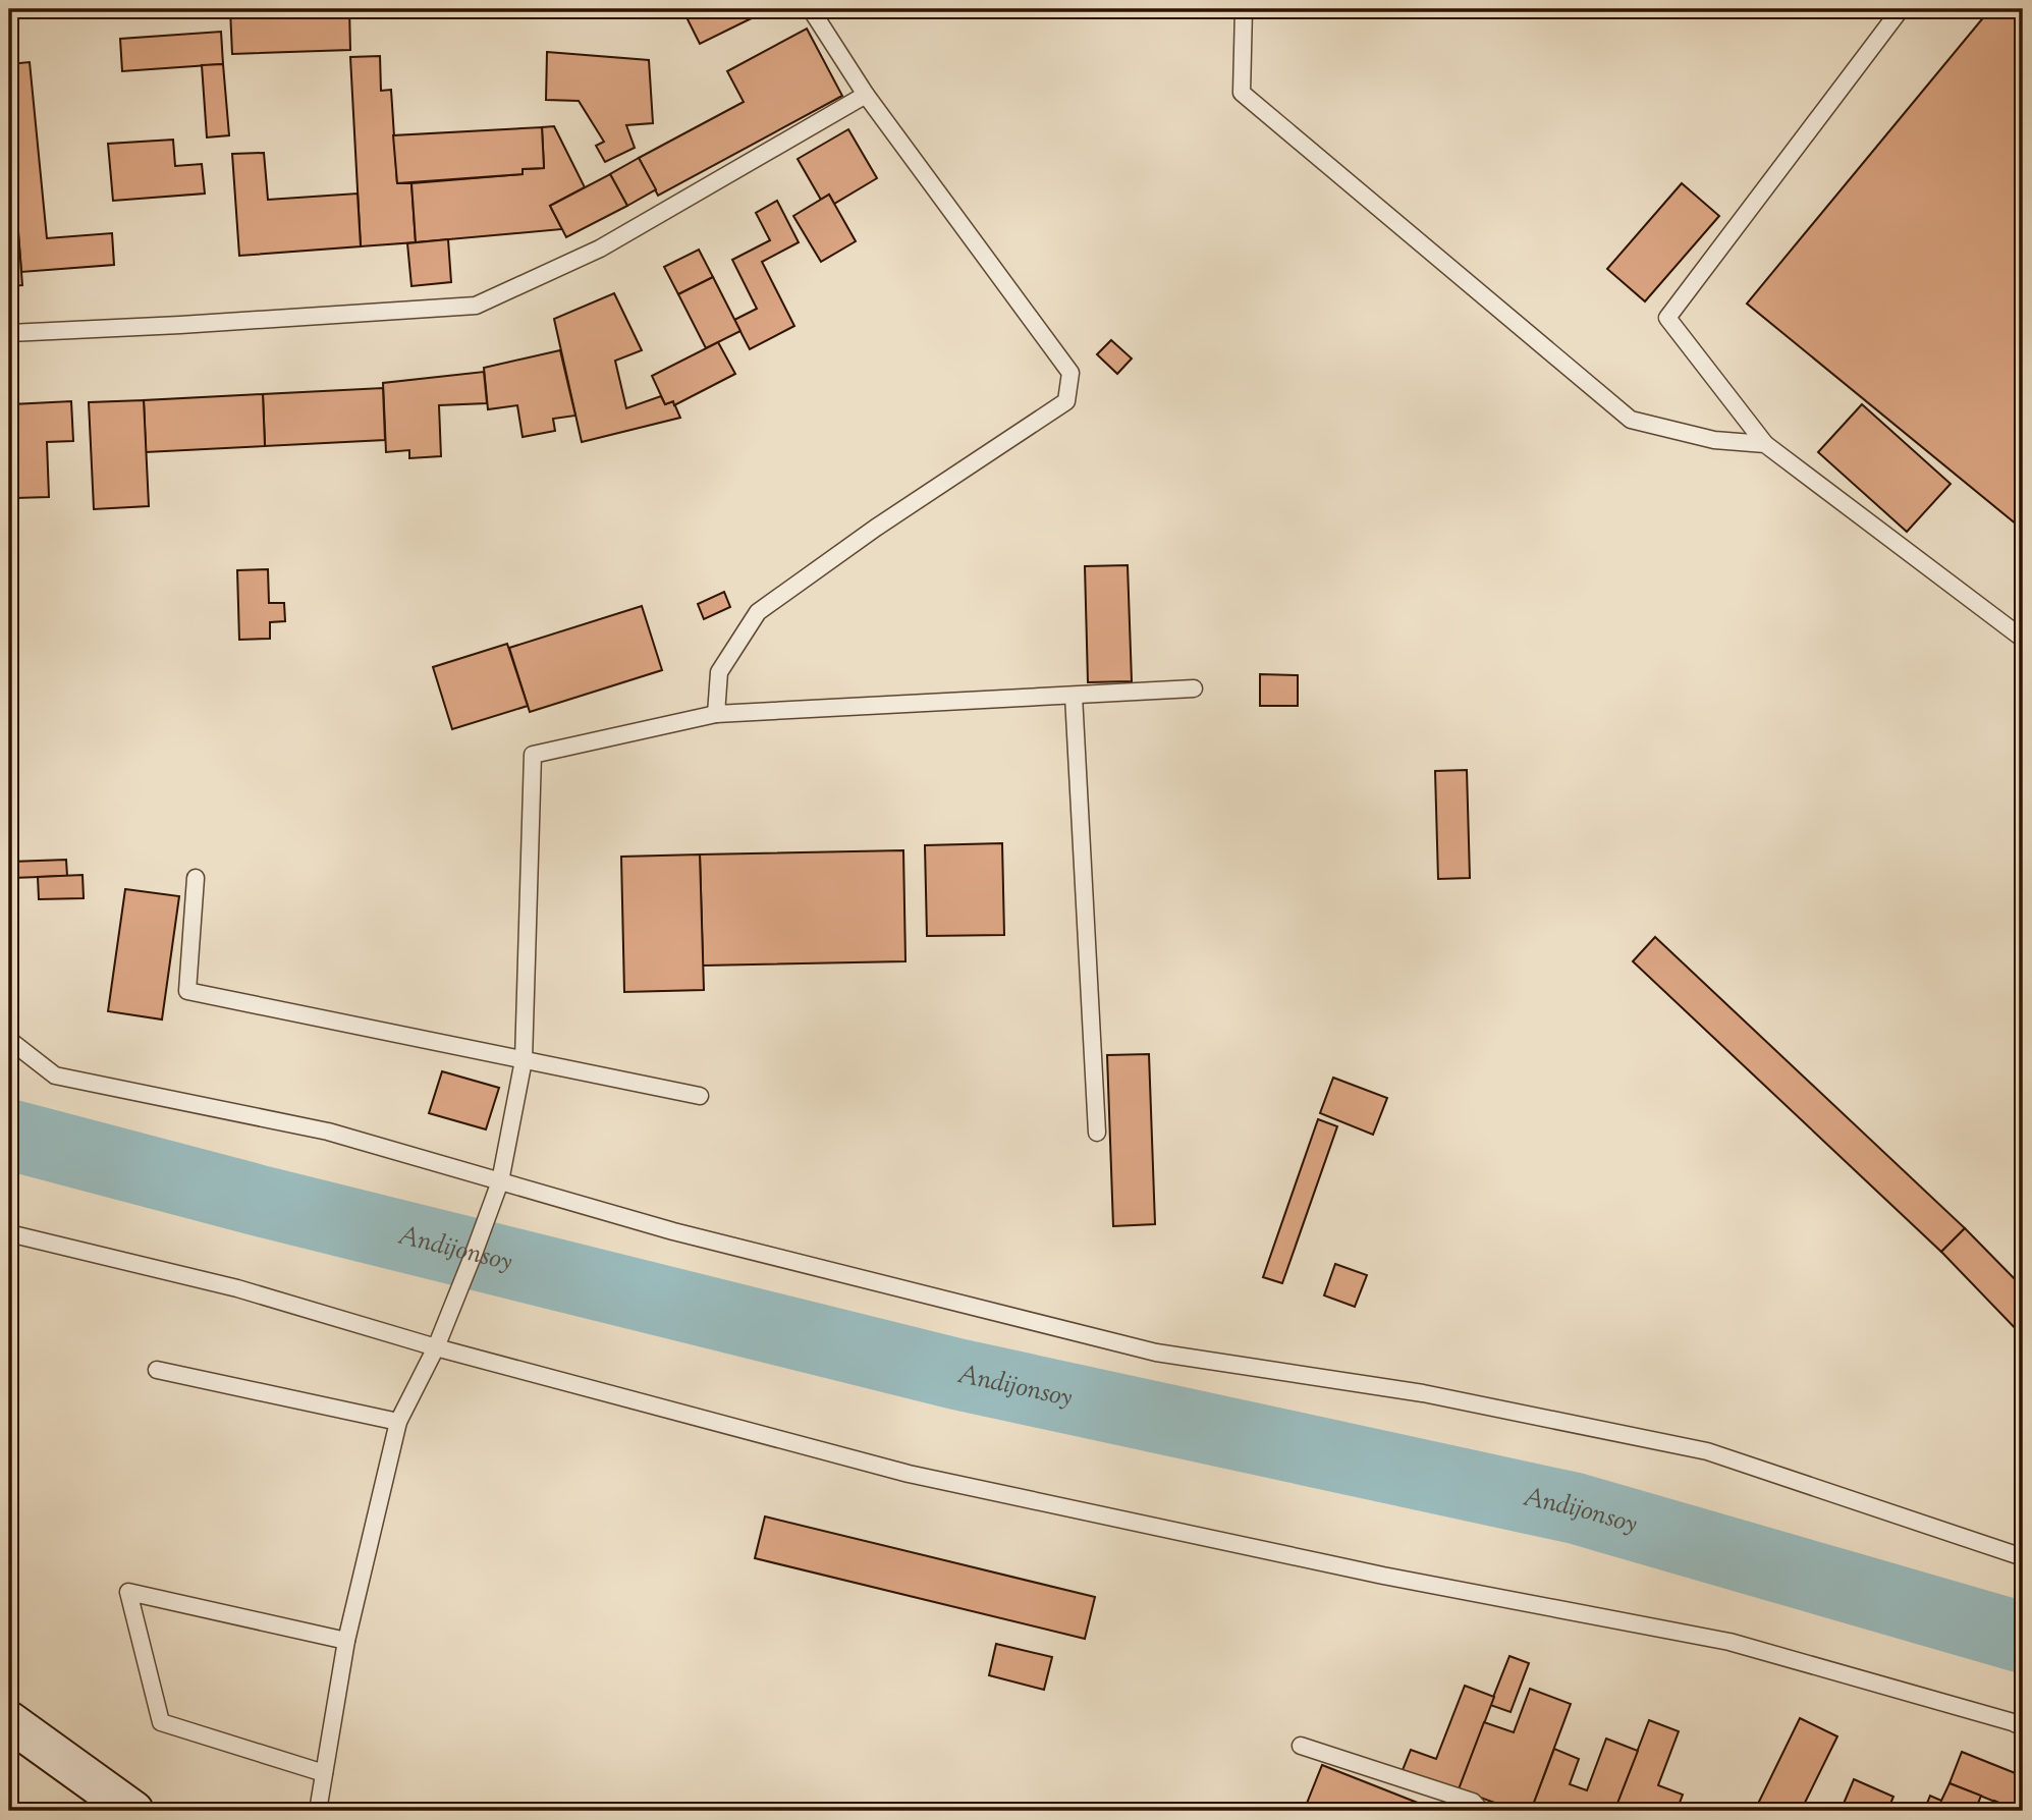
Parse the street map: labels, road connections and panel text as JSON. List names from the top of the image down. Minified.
{"water":["Andijonsoy"]}
